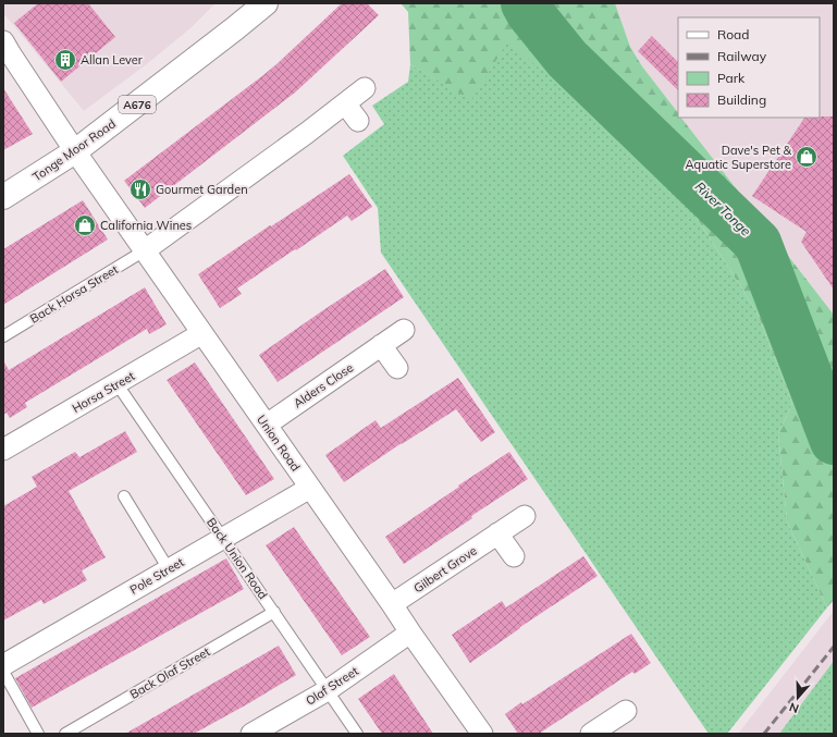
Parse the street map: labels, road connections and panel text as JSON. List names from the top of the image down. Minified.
{"streets":{"main road":["A676","Tonge Moor Road"],"street":["Alders Close","Horsa Street","Union Road","Gilbert Grove","Pole Street","Olaf Street"],"lane":["Back Horsa Street","Back Union Road","Back Olaf Street"]},"crossings":[["Tonge Moor Road","Union Road"],["Back Horsa Street","Union Road"],["Alders Close","Union Road"],["Horsa Street","Union Road"],["Horsa Street","Back Union Road"],["Union Road","Gilbert Grove"],["Union Road","Pole Street"],["Union Road","Olaf Street"],["Back Union Road","Pole Street"],["Back Union Road","Back Olaf Street"],["Back Union Road","Olaf Street"]],"water":["River Tonge"],"places":{"building":["Allan Lever"],"shop":["Dave's Pet & Aquatic Superstore","California Wines"],"restaurant":["Gourmet Garden"]},"legend":["Road","Railway","Park","Building"],"north":"bottom"}
